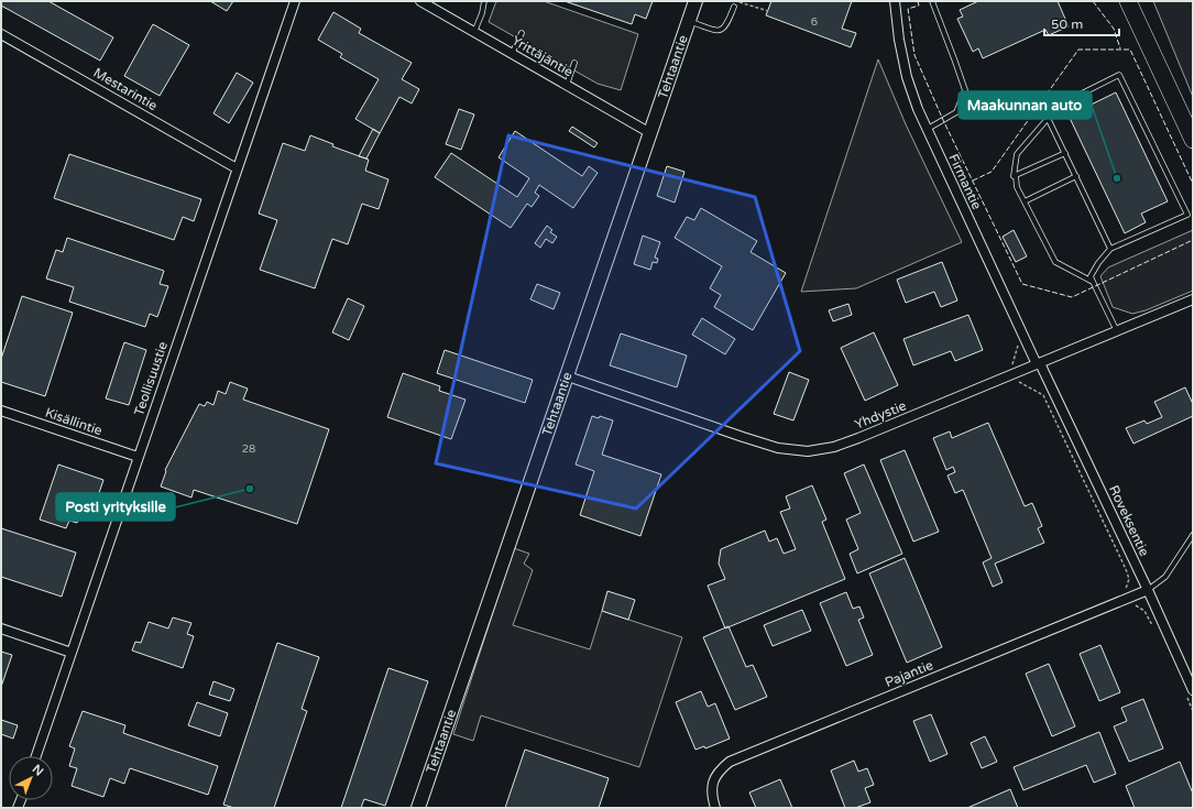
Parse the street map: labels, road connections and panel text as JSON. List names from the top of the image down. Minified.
{"streets":{"street":["Yrittäjäntie","Tehtaantie","Mestarintie","Firmantie","Teollisuustie","Yhdystie","Kisällintie","Roveksentie","Pajantie"]},"crossings":[["Yrittäjäntie","Tehtaantie"],["Tehtaantie","Yhdystie"],["Mestarintie","Teollisuustie"],["Firmantie","Yhdystie"],["Firmantie","Roveksentie"],["Teollisuustie","Kisällintie"],["Yhdystie","Roveksentie"],["Roveksentie","Pajantie"]],"places":["Maakunnan auto","Posti yrityksille"],"house_numbers":["6","28"],"scale_bar":"50 m","north":"top right"}
